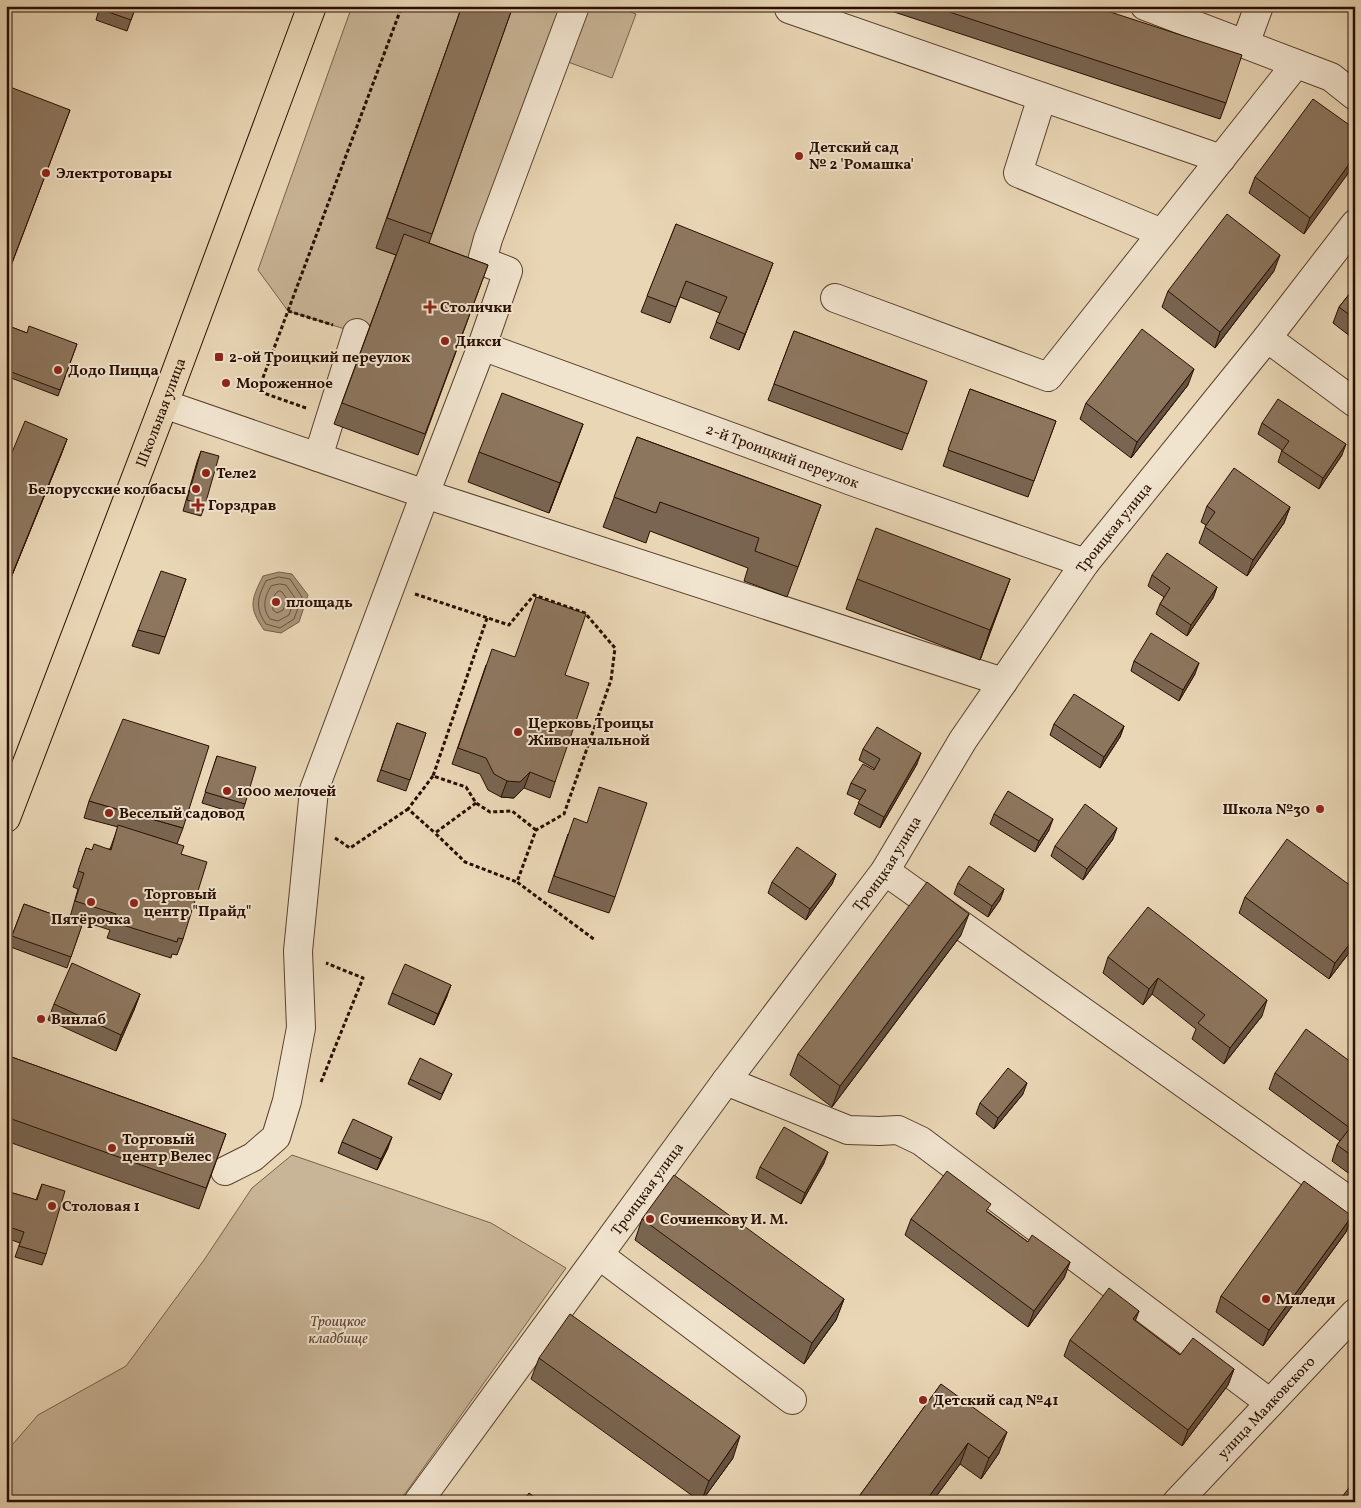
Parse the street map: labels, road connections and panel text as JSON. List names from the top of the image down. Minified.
{"streets":{"main road":["Школьная улица"],"street":["2-й Троицкий переулок","Троицкая улица","улица Маяковского"]},"crossings":[["2-й Троицкий переулок","Троицкая улица"]],"parks":["Троицкое кладбище"],"places":{"other":["Детский сад № 2 'Ромашка'","Электротовары","Дикси","Додо Пицца","Мороженное","Теле2","Белорусские колбасы","площадь","Церковь Троицы Живоначальной","1000 мелочей","Школа №30","Веселый садовод","Пятёрочка","Торговый центр \"Прайд\"","Винлаб","Торговый центр Велес","Столовая 1","Сочиенкову И. М.","Миледи","Детский сад №41"],"health":["Столички","Горздрав"],"transit":["2-ой Троицкий переулок"]}}
